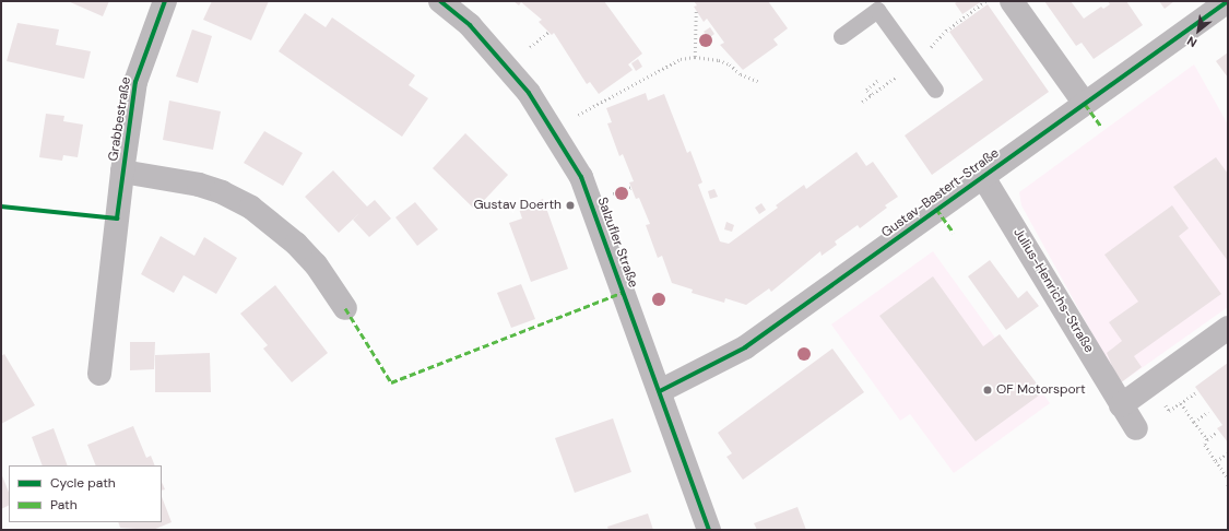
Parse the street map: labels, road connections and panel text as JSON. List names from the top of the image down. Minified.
{"streets":{"street":["Grabbestraße","Gustav-Bastert-Straße","Salzufler Straße","Julius-Henrichs-Straße"]},"crossings":[["Gustav-Bastert-Straße","Salzufler Straße"],["Gustav-Bastert-Straße","Julius-Henrichs-Straße"]],"places":["Gustav Doerth","OF Motorsport"],"legend":["Cycle path","Path"],"north":"bottom left"}
